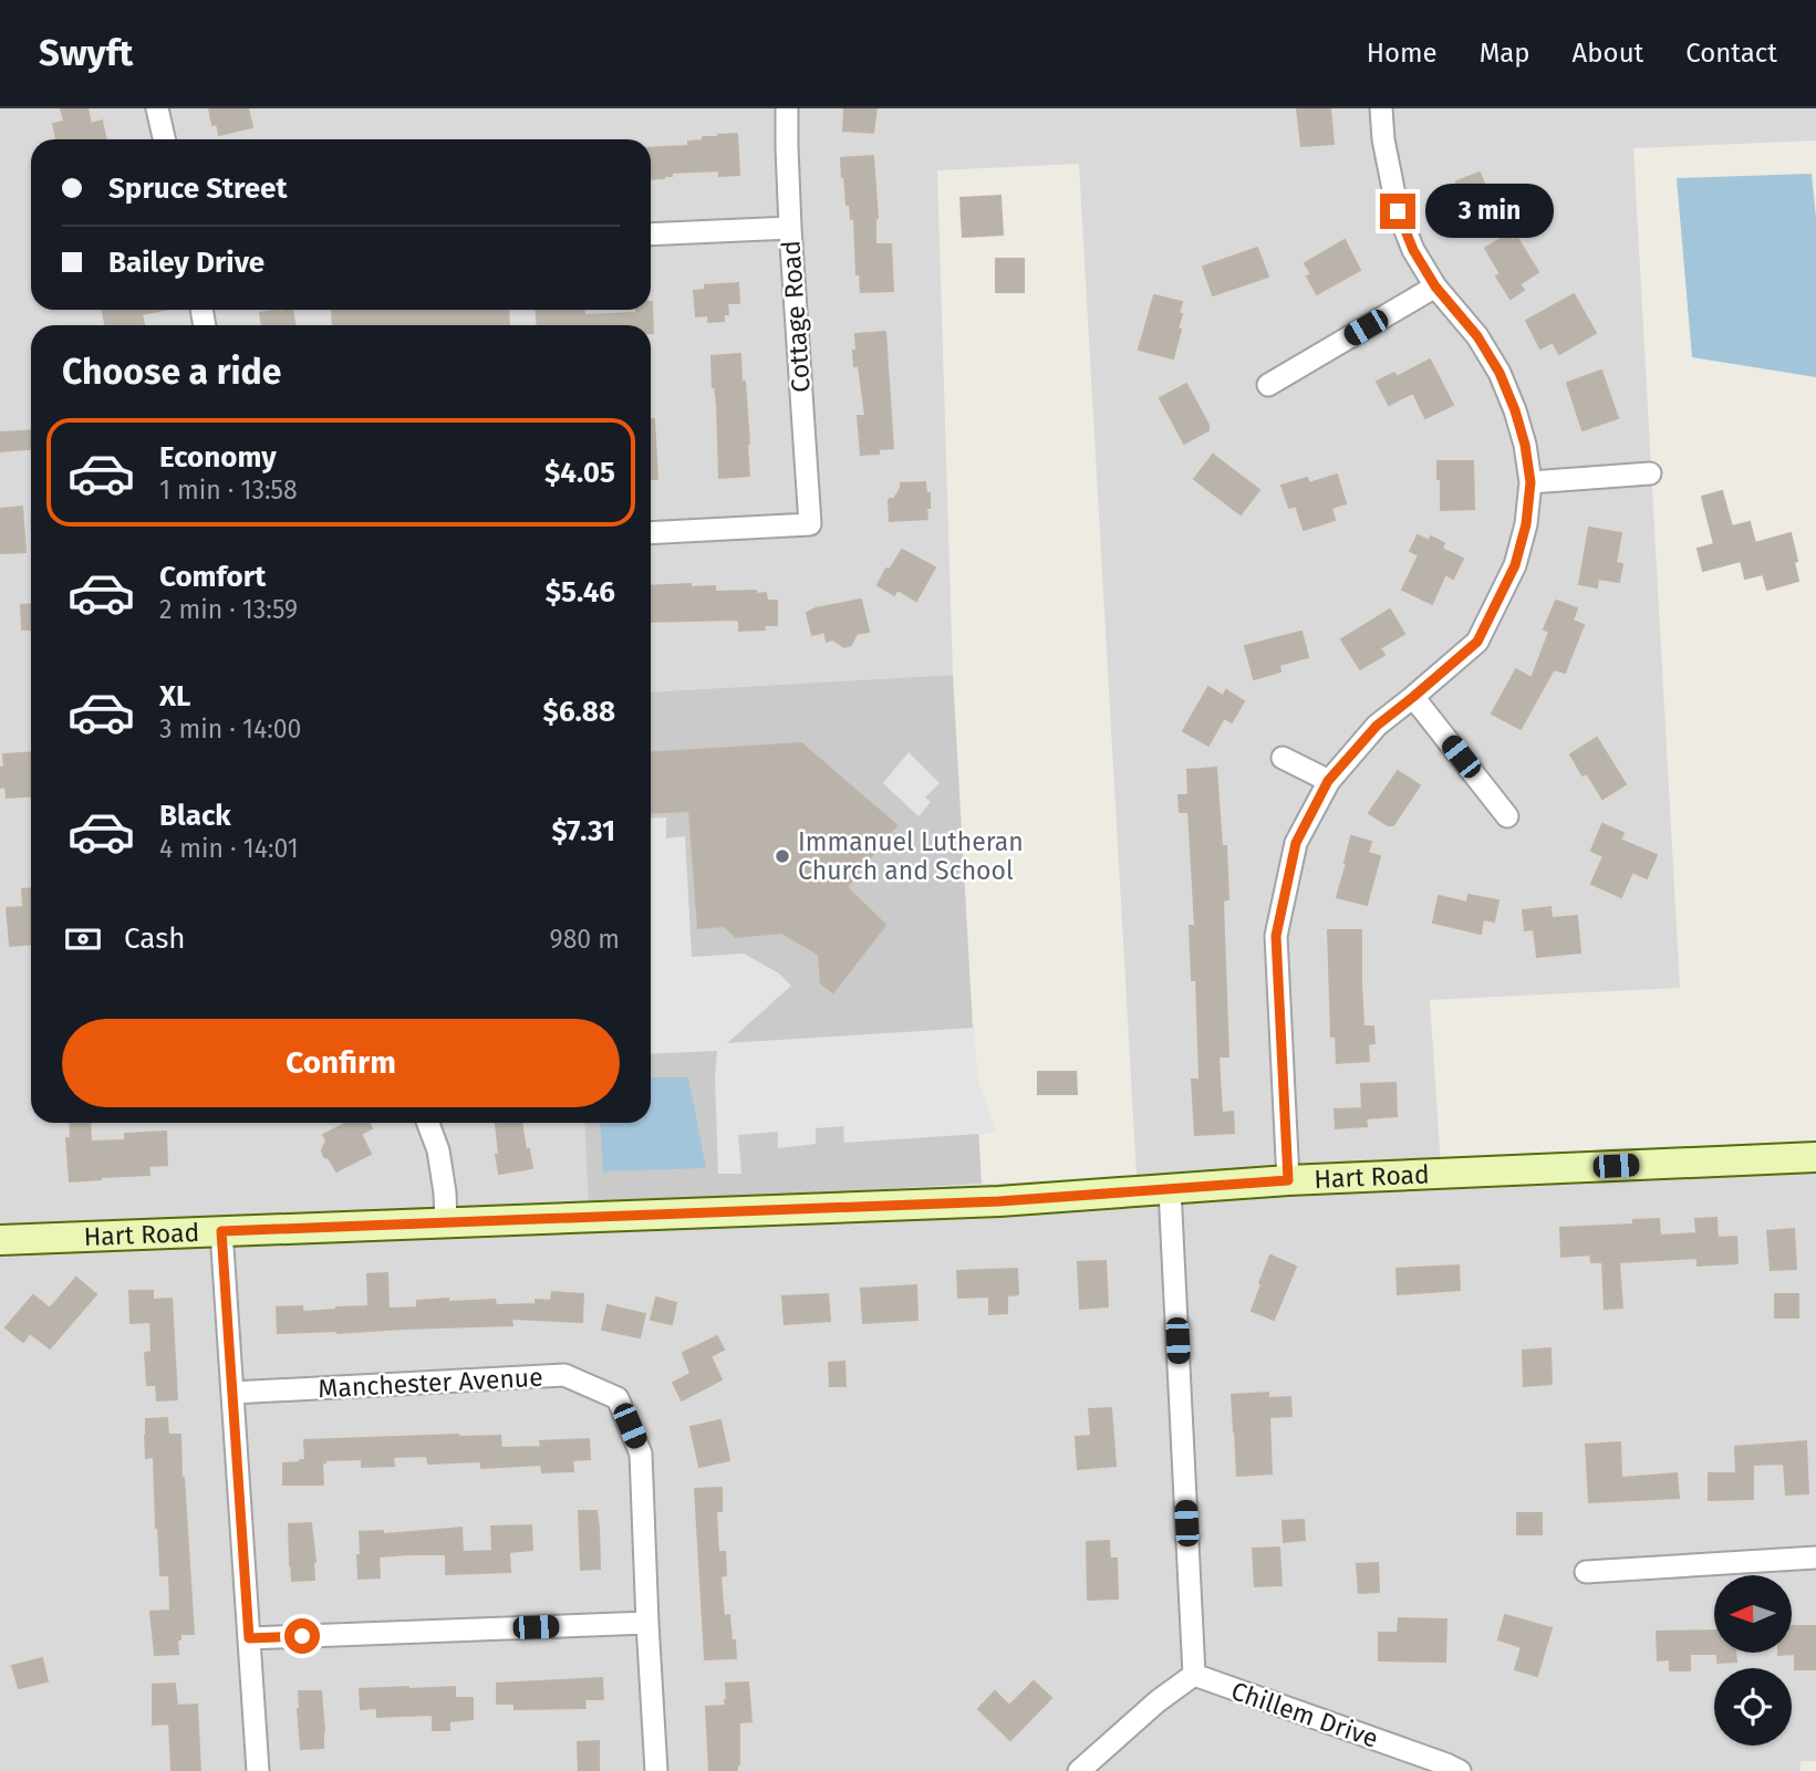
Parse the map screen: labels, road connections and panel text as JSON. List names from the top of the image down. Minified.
{"streets":{"street":["Cottage Road","Hart Road","Manchester Avenue","Chillem Drive"]},"places":["Immanuel Lutheran Church and School"],"north":"left","page":{"header":"Swyft","nav":["Home","Map","About","Contact"],"banner":["Spruce Street","Bailey Drive"],"bubble":"3 min","heading":"Choose a ride","list":[{"name":"Economy","note":"1 min · 13:58","value":"$4.05"},{"name":"Comfort","note":"2 min · 13:59","value":"$5.46"},{"name":"XL","note":"3 min · 14:00","value":"$6.88"},{"name":"Black","note":"4 min · 14:01","value":"$7.31"}],"pay":["Cash","980 m"],"buttons":"Confirm"}}
